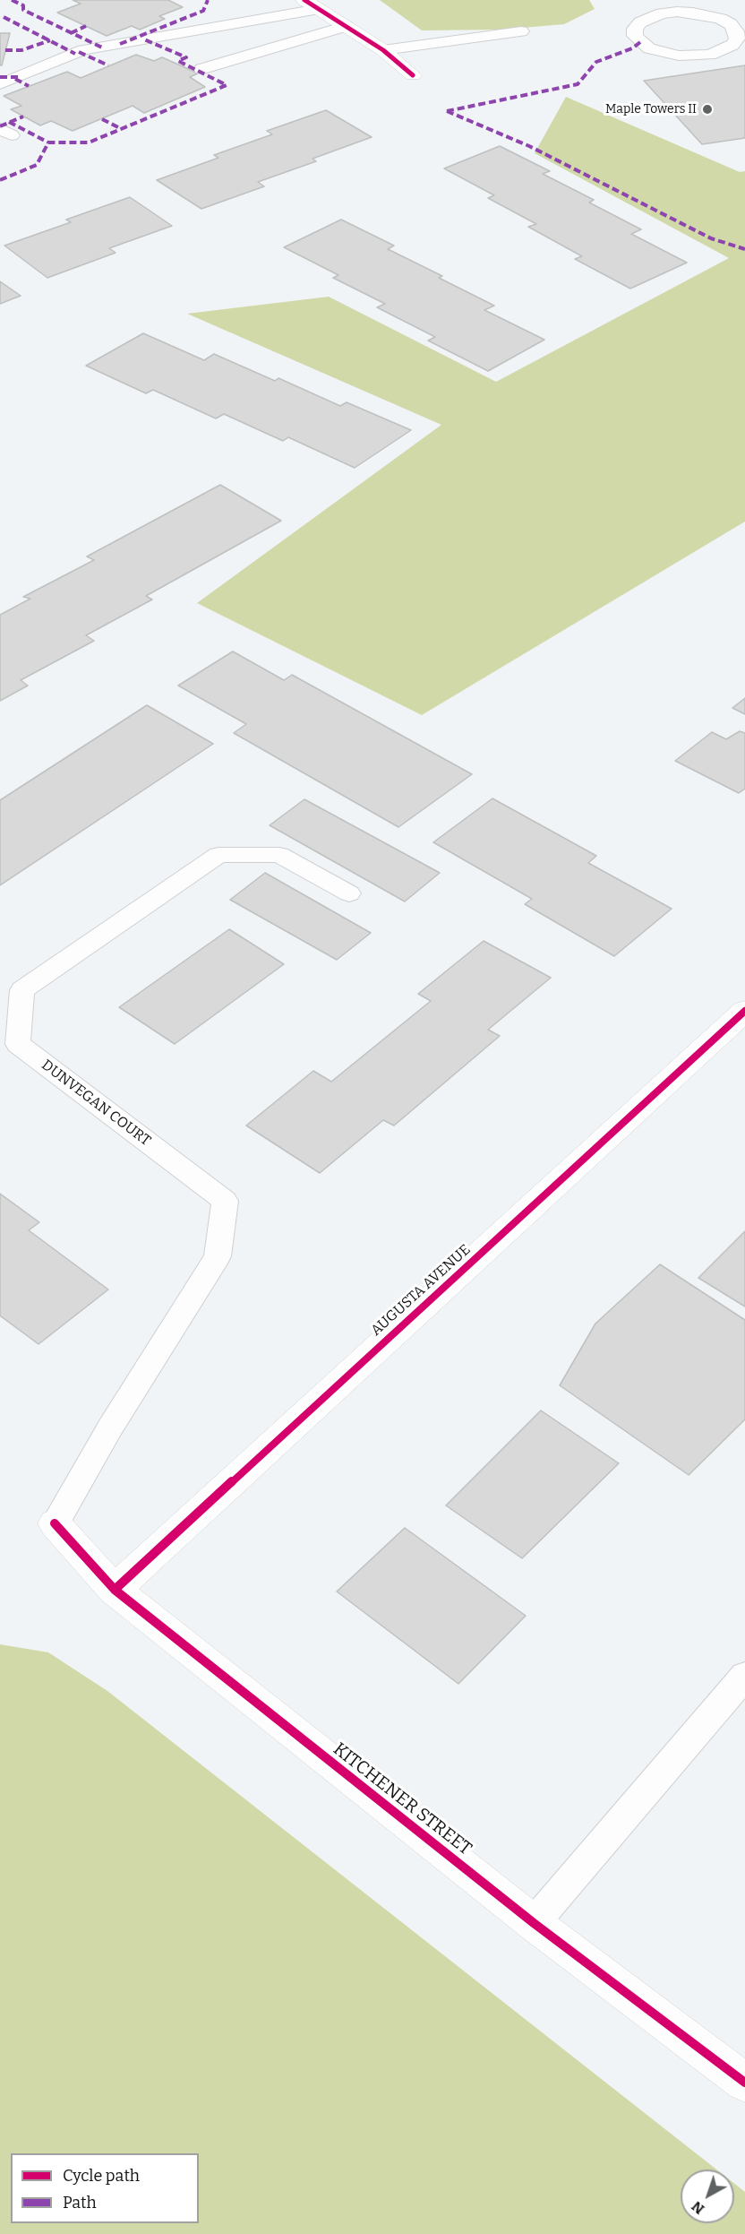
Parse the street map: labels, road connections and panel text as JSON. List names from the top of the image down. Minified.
{"streets":{"street":["AUGUSTA AVENUE","KITCHENER STREET"],"lane":["DUNVEGAN COURT"]},"crossings":[["DUNVEGAN COURT","KITCHENER STREET"],["AUGUSTA AVENUE","KITCHENER STREET"]],"places":["Maple Towers II"],"legend":["Cycle path","Path"],"north":"bottom left"}
